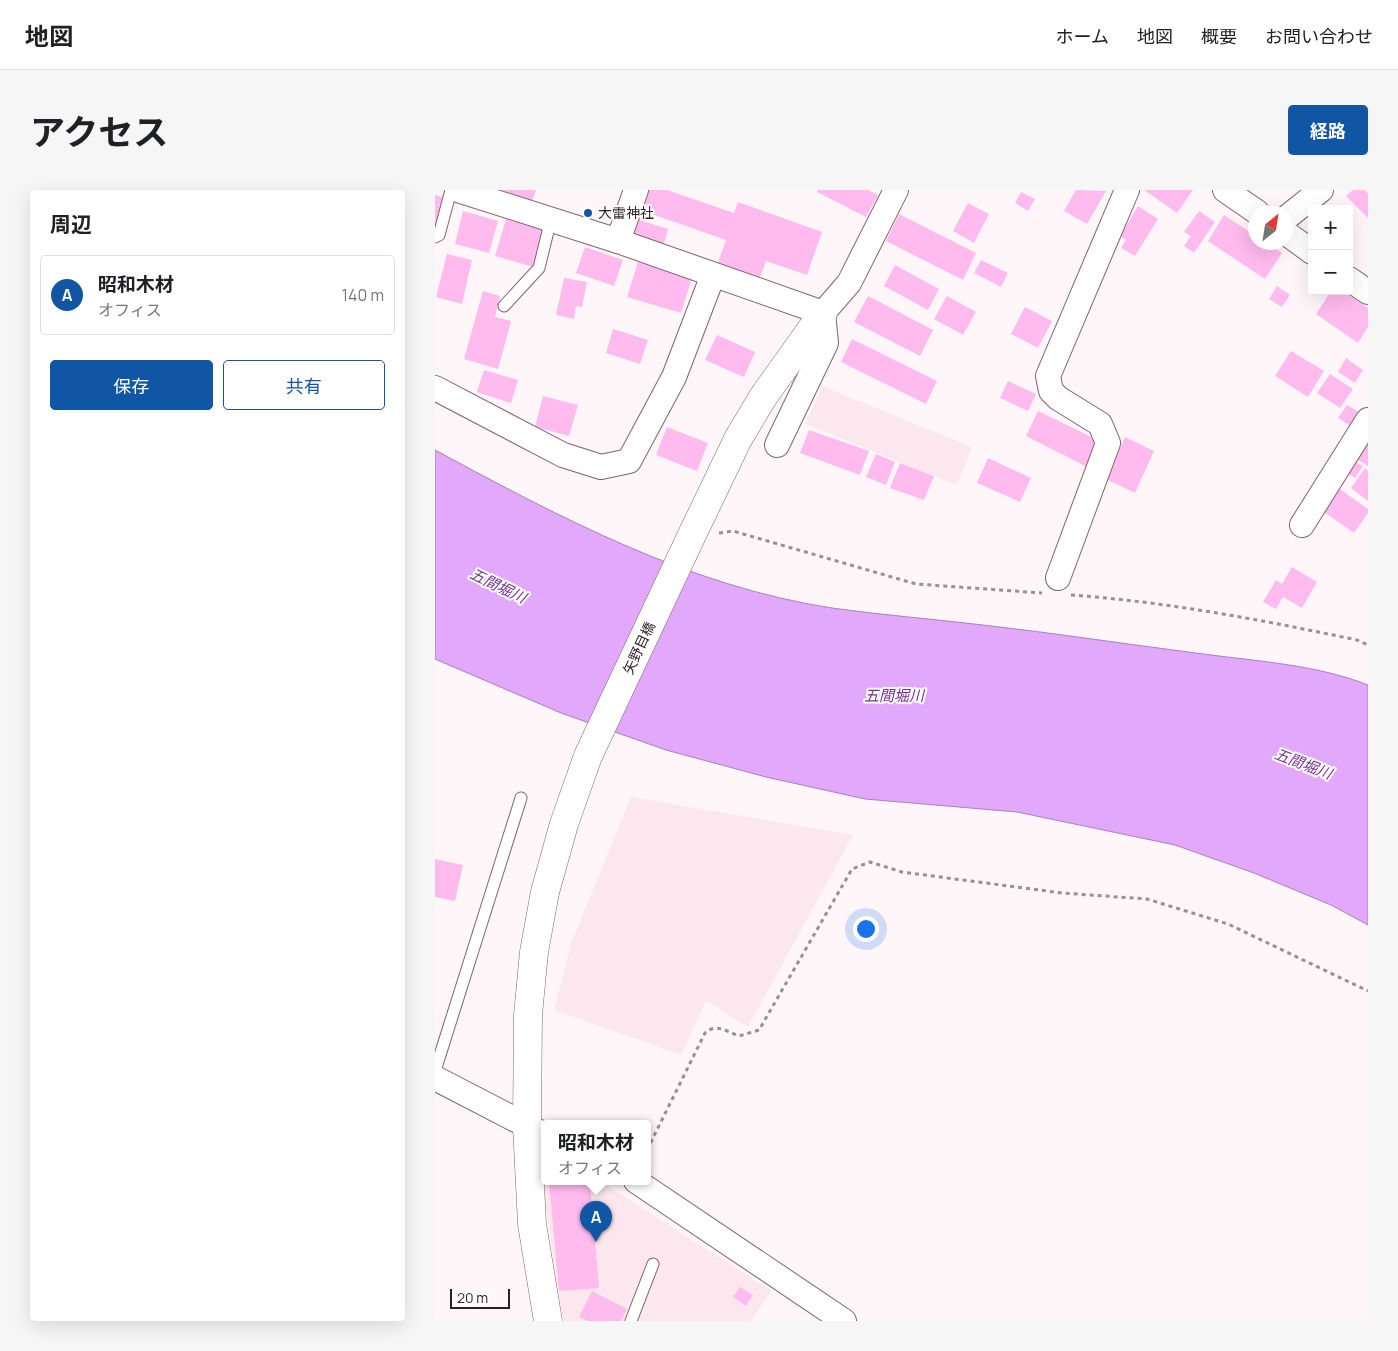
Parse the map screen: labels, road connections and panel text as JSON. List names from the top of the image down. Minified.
{"streets":{"street":["矢野目橋"]},"water":["五間堀川"],"places":["大雷神社"],"scale_bar":"20 m","north":"top right","page":{"header":"地図","nav":["ホーム","地図","概要","お問い合わせ"],"title":"アクセス","buttons":["経路",["保存","共有"]],"heading":"周辺","map_buttons":["+","−"],"list":[{"mark":"A","name":"昭和木材","note":"オフィス","value":"140 m"}],"popup":["昭和木材","オフィス"],"pins":"A","scale":"20 m"}}
